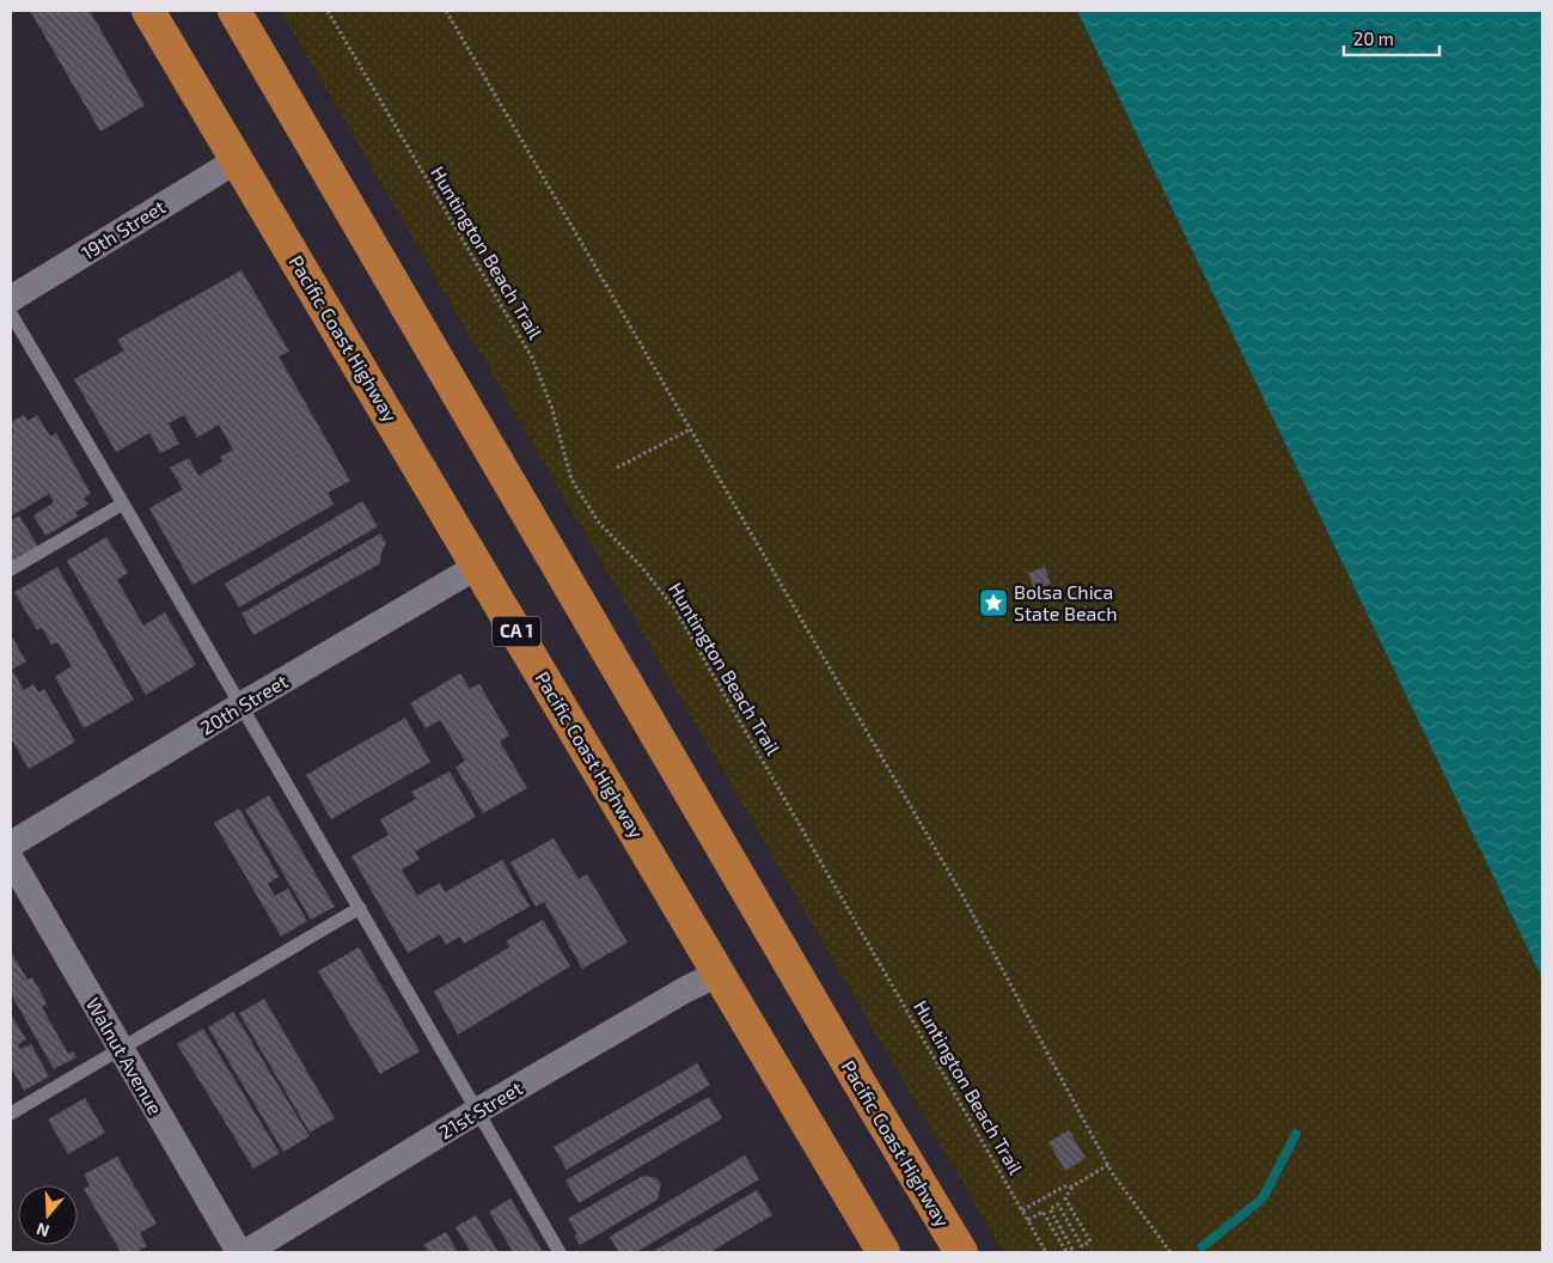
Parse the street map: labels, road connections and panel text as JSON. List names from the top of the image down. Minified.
{"streets":{"highway":["Pacific Coast Highway","CA 1"],"street":["19th Street","20th Street","Walnut Avenue","21st Street"],"path":["Huntington Beach Trail"]},"crossings":[["19th Street","Pacific Coast Highway"],["Pacific Coast Highway","20th Street"],["Pacific Coast Highway","21st Street"]],"places":{"place":["Bolsa Chica State Beach"]},"scale_bar":"20 m","north":"bottom"}
